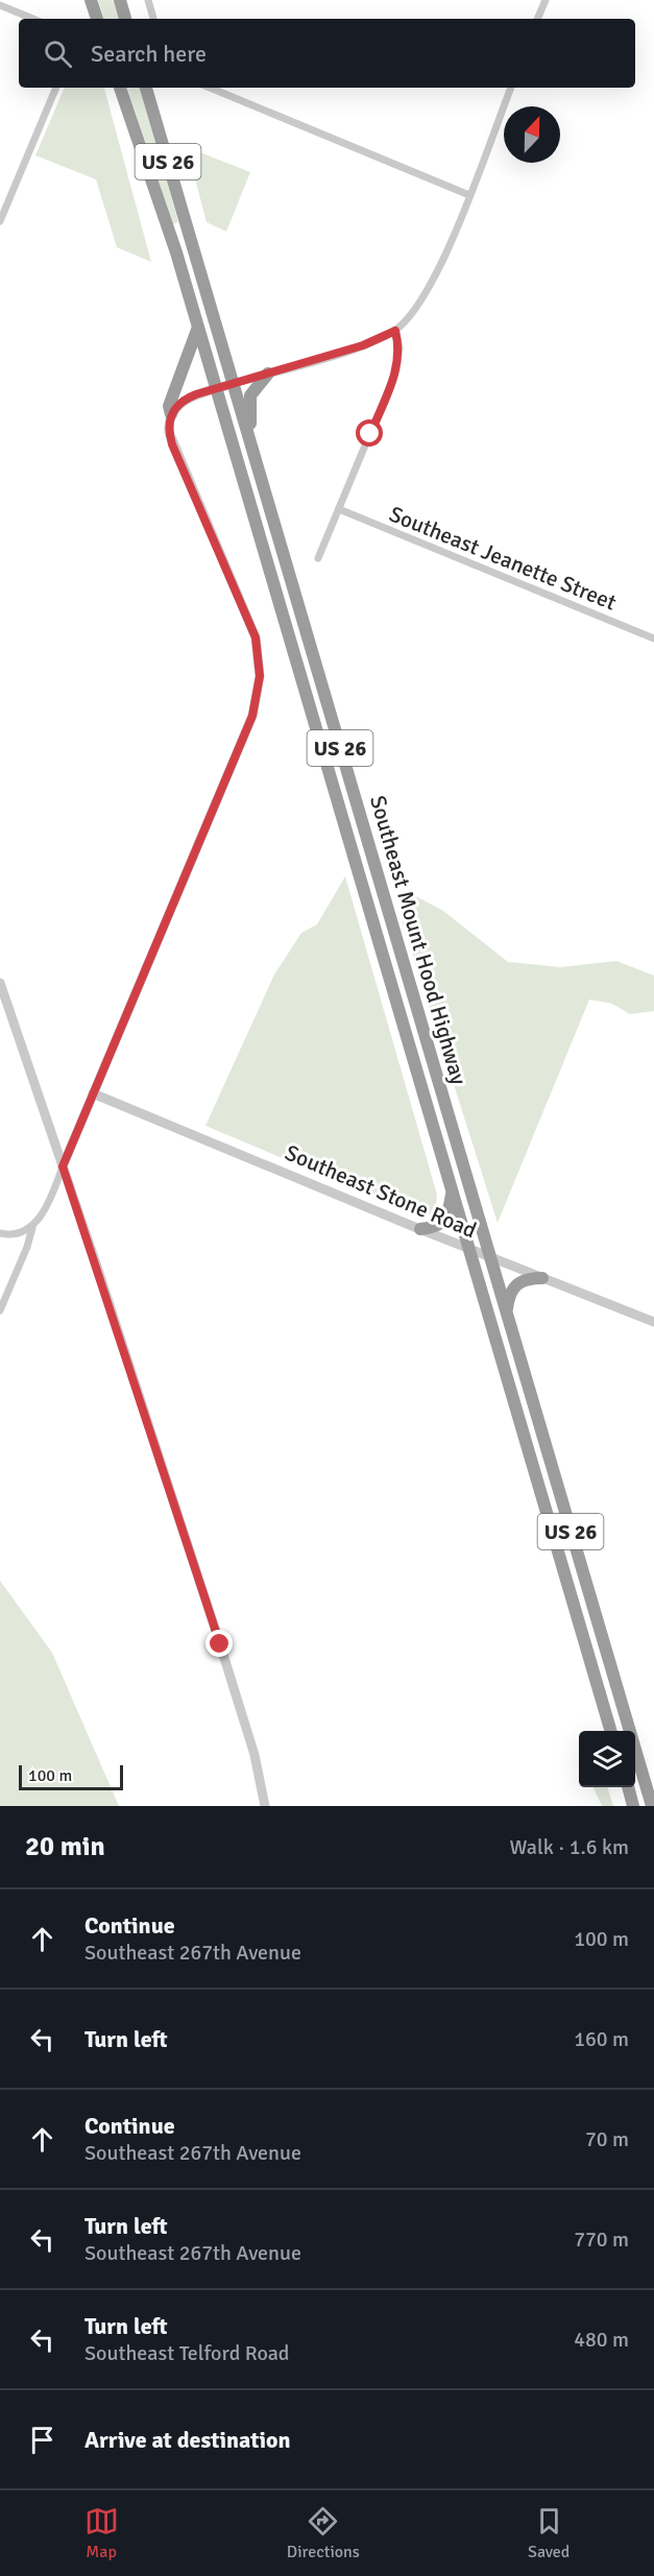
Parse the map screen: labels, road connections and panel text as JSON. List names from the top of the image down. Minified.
{"streets":{"highway":["US 26","Southeast Mount Hood Highway"],"street":["Southeast Jeanette Street","Southeast Stone Road"]},"crossings":[["Southeast Mount Hood Highway","Southeast Stone Road"]],"scale_bar":"100 m","north":"top","page":{"search":"Search here","scale":"100 m","heading":["20 min","Walk · 1.6 km"],"list":[["Continue","Southeast 267th Avenue","100 m"],["Turn left","160 m"],["Continue","Southeast 267th Avenue","70 m"],["Turn left","Southeast 267th Avenue","770 m"],["Turn left","Southeast Telford Road","480 m"],"Arrive at destination"],"nav":["Map","Directions","Saved"]}}
